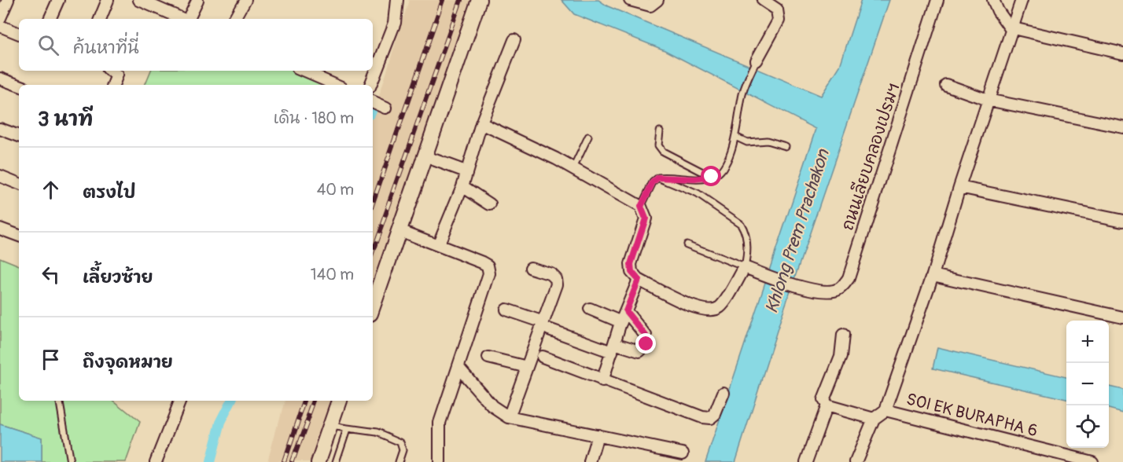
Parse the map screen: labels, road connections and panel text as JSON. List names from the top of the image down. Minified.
{"streets":{"street":["ถนนเลียบคลองเปรมฯ","SOI EK BURAPHA 6"]},"water":["Khlong Prem Prachakon"],"page":{"search":"ค้นหาที่นี่","heading":["3 นาที","เดิน · 180 m"],"list":[["ตรงไป","40 m"],["เลี้ยวซ้าย","140 m"],"ถึงจุดหมาย"],"map_buttons":["+","−"]}}
